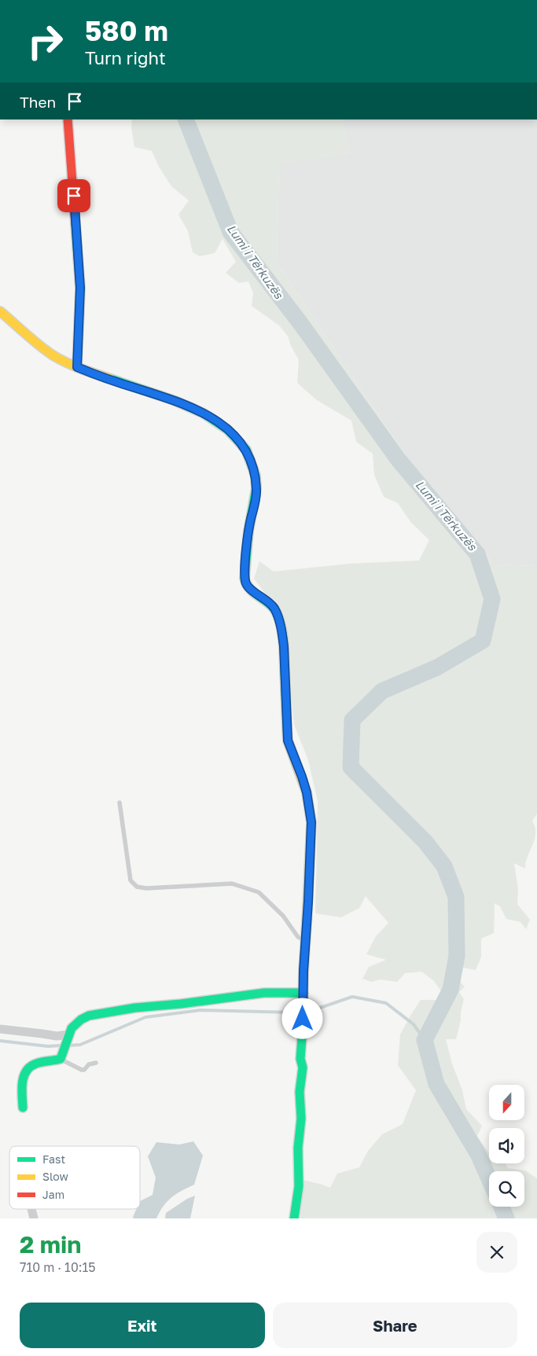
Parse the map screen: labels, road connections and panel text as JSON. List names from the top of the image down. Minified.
{"water":["Lumi i Tërkuzës"],"legend":["Fast","Slow","Jam"],"north":"bottom","page":{"turn":["580 m","Turn right"],"then":"Then","heading":["2 min","710 m · 10:15"],"buttons":["Exit","Share"]}}
